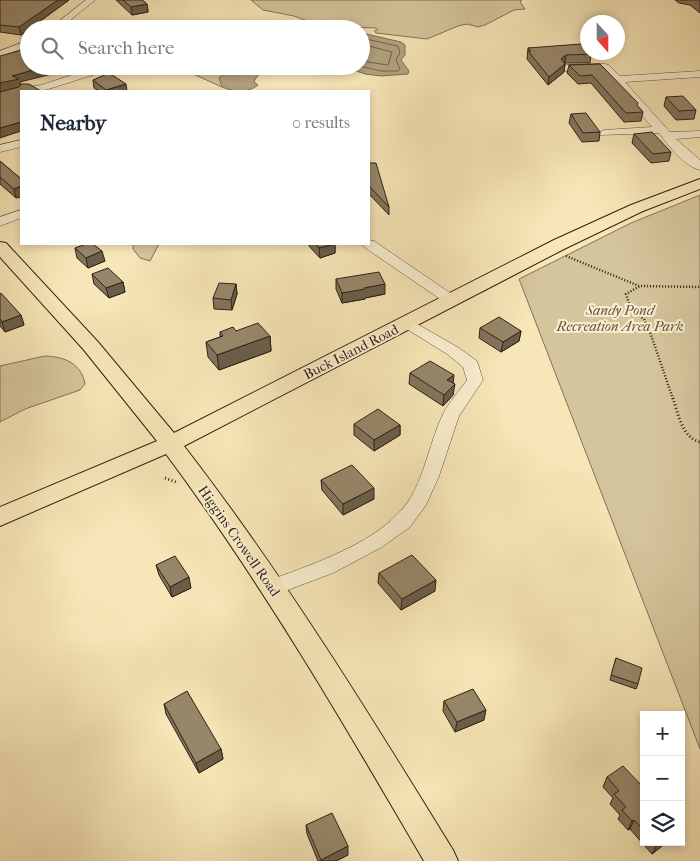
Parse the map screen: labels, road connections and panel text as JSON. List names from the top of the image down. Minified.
{"streets":{"main road":["Buck Island Road","Higgins Crowell Road"]},"crossings":[["Buck Island Road","Higgins Crowell Road"]],"parks":["Sandy Pond Recreation Area Park"],"north":"bottom","page":{"search":"Search here","heading":["Nearby","0 results"],"map_buttons":["+","−"]}}
